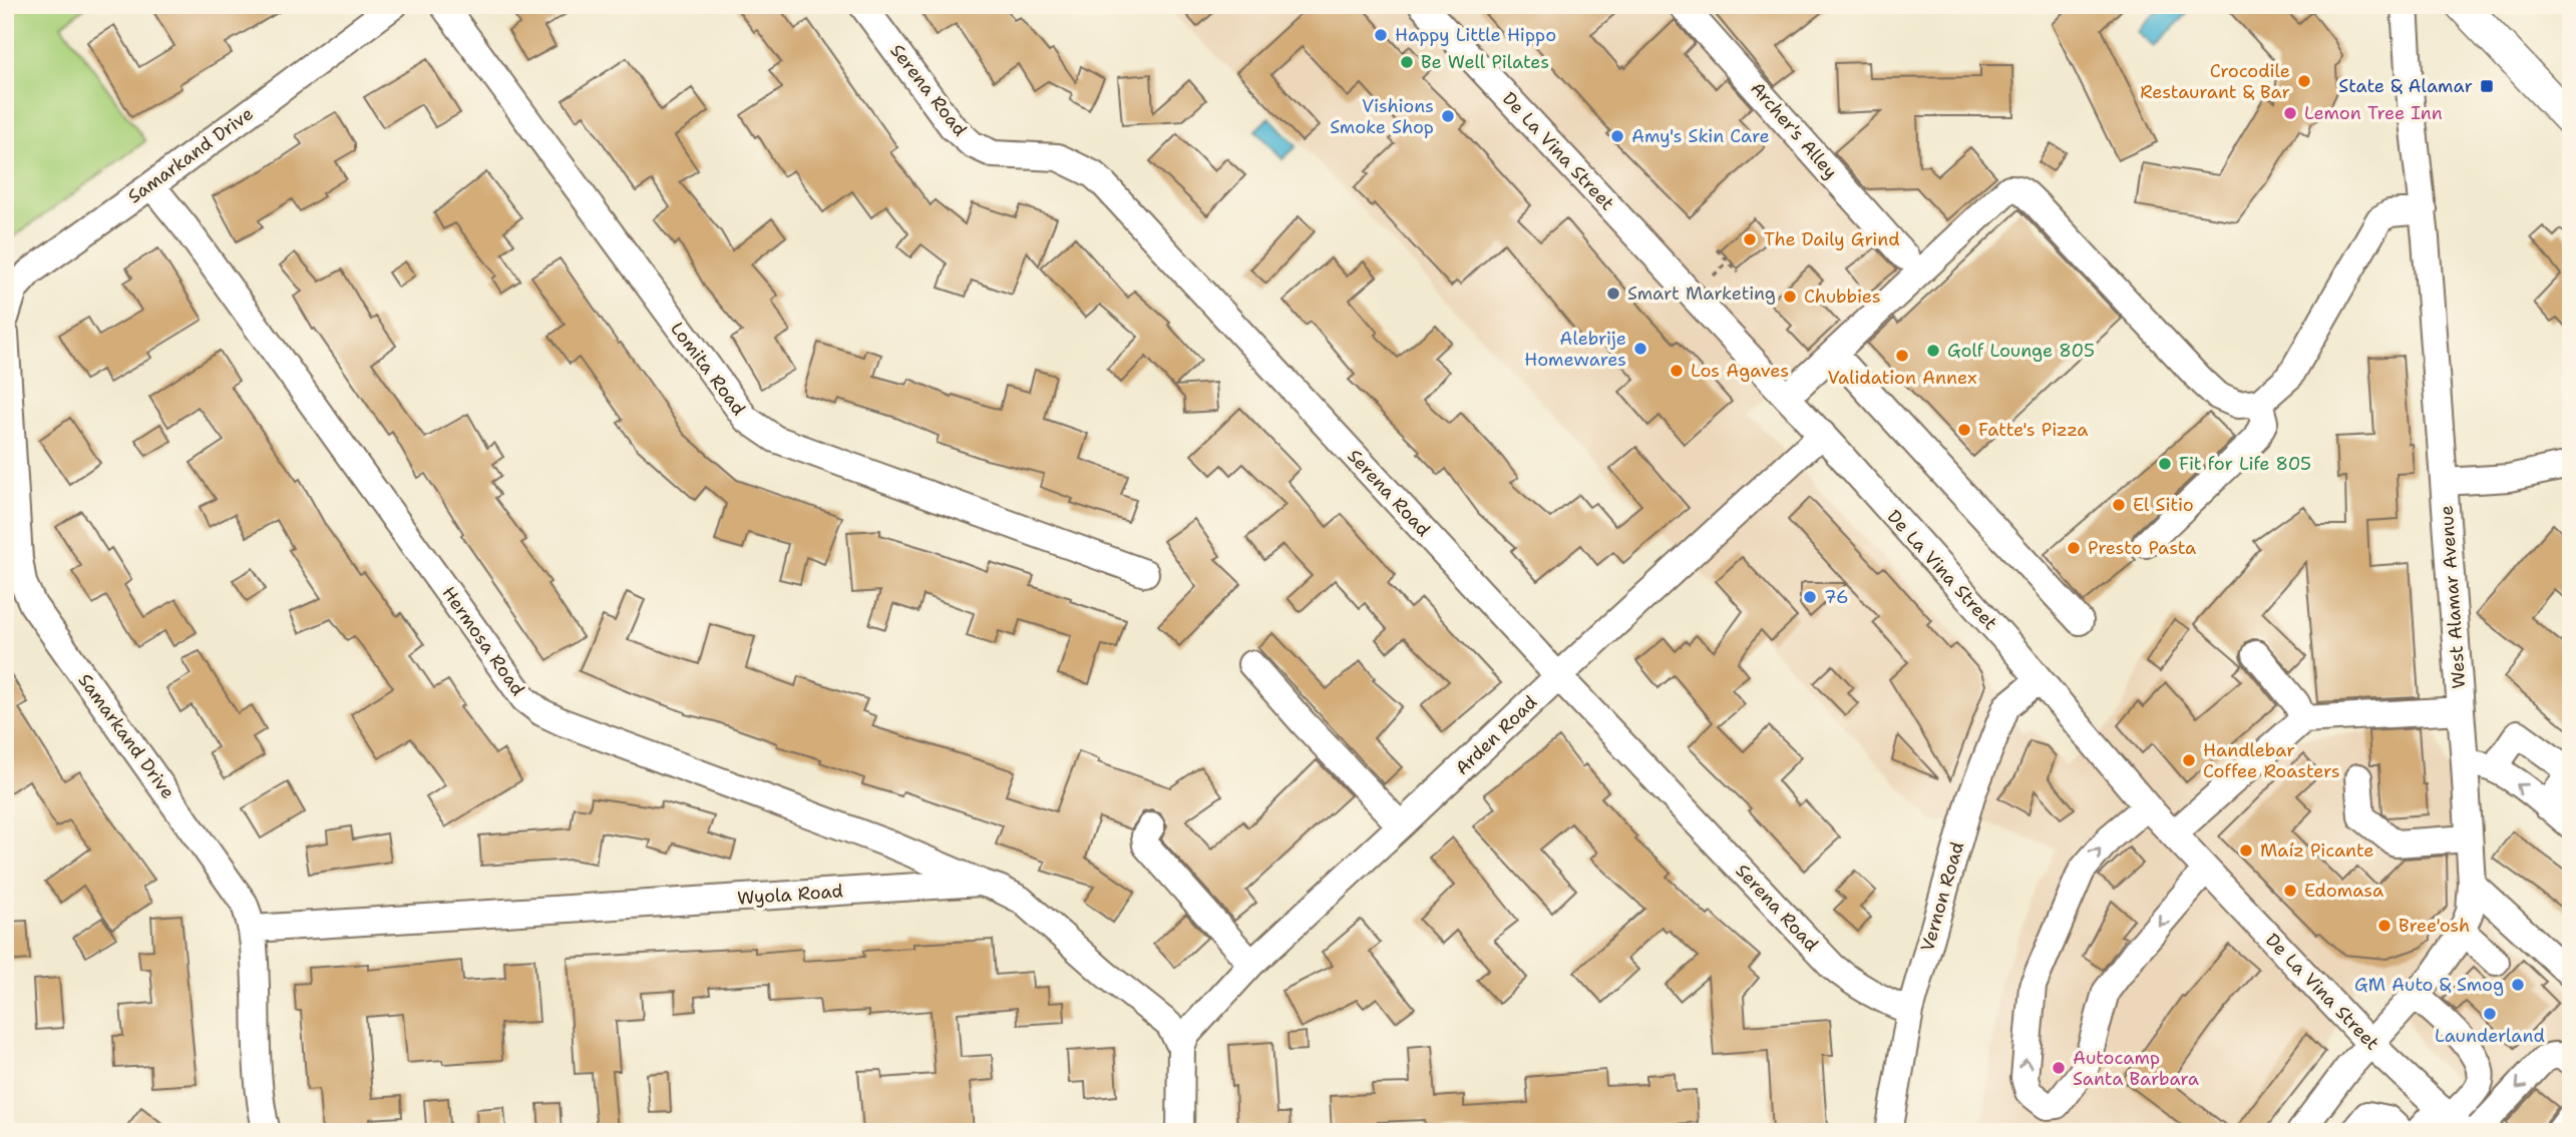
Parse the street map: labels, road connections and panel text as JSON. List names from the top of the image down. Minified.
{"streets":{"street":["Serena Road","Archer's Alley","De La Vina Street","Samarkand Drive","Lomita Road","West Alamar Avenue","Hermosa Road","Arden Road","Wyola Road","Vernon Road"]},"crossings":[["Serena Road","Arden Road"],["Serena Road","Vernon Road"],["De La Vina Street","West Alamar Avenue"],["De La Vina Street","Arden Road"],["De La Vina Street","Vernon Road"],["Samarkand Drive","Hermosa Road"],["Samarkand Drive","Wyola Road"],["Hermosa Road","Wyola Road"],["Arden Road","Wyola Road"]],"places":{"other":["Happy Little Hippo","Be Well Pilates","Crocodile Restaurant & Bar","Lemon Tree Inn","Vishions Smoke Shop","Amy's Skin Care","The Daily Grind","Smart Marketing","Chubbies","Alebrije Homewares","Golf Lounge 805","Validation Annex","Los Agaves","Fatte's Pizza","Fit for Life 805","El Sitio","Presto Pasta","76","Handlebar Coffee Roasters","Maíz Picante","Edomasa","Bree'osh","GM Auto & Smog","Launderland","Autocamp Santa Barbara"],"transit":["State & Alamar"]}}
